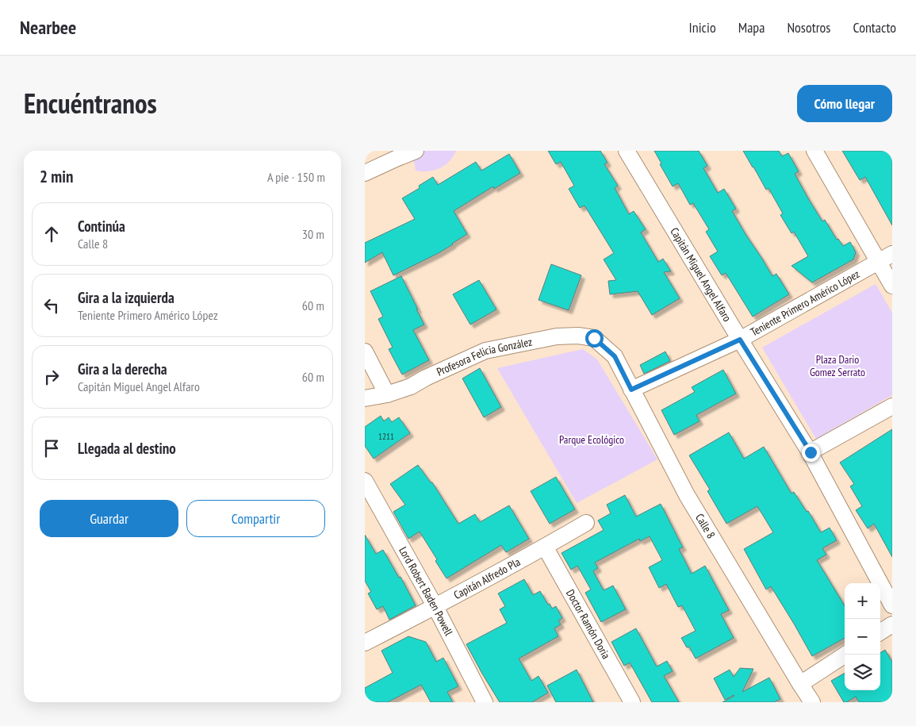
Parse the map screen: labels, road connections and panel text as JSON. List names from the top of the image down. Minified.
{"streets":{"street":["Capitán Miguel Angel Alfaro","Teniente Primero Américo López","Profesora Felicia González","Calle 8","Capitán Alfredo Pla","Lord Robert Baden Powell","Doctor Ramón Doria"]},"crossings":[["Capitán Miguel Angel Alfaro","Teniente Primero Américo López"],["Teniente Primero Américo López","Calle 8"],["Profesora Felicia González","Calle 8"],["Capitán Alfredo Pla","Lord Robert Baden Powell"],["Capitán Alfredo Pla","Doctor Ramón Doria"]],"parks":["Plaza Dario Gomez Serrato","Parque Ecológico"],"house_numbers":["1211"],"page":{"header":"Nearbee","nav":["Inicio","Mapa","Nosotros","Contacto"],"title":"Encuéntranos","buttons":["Cómo llegar",["Guardar","Compartir"]],"heading":["2 min","A pie · 150 m"],"list":[["Continúa","Calle 8","30 m"],["Gira a la izquierda","Teniente Primero Américo López","60 m"],["Gira a la derecha","Capitán Miguel Angel Alfaro","60 m"],"Llegada al destino"],"map_buttons":["+","−"]}}
